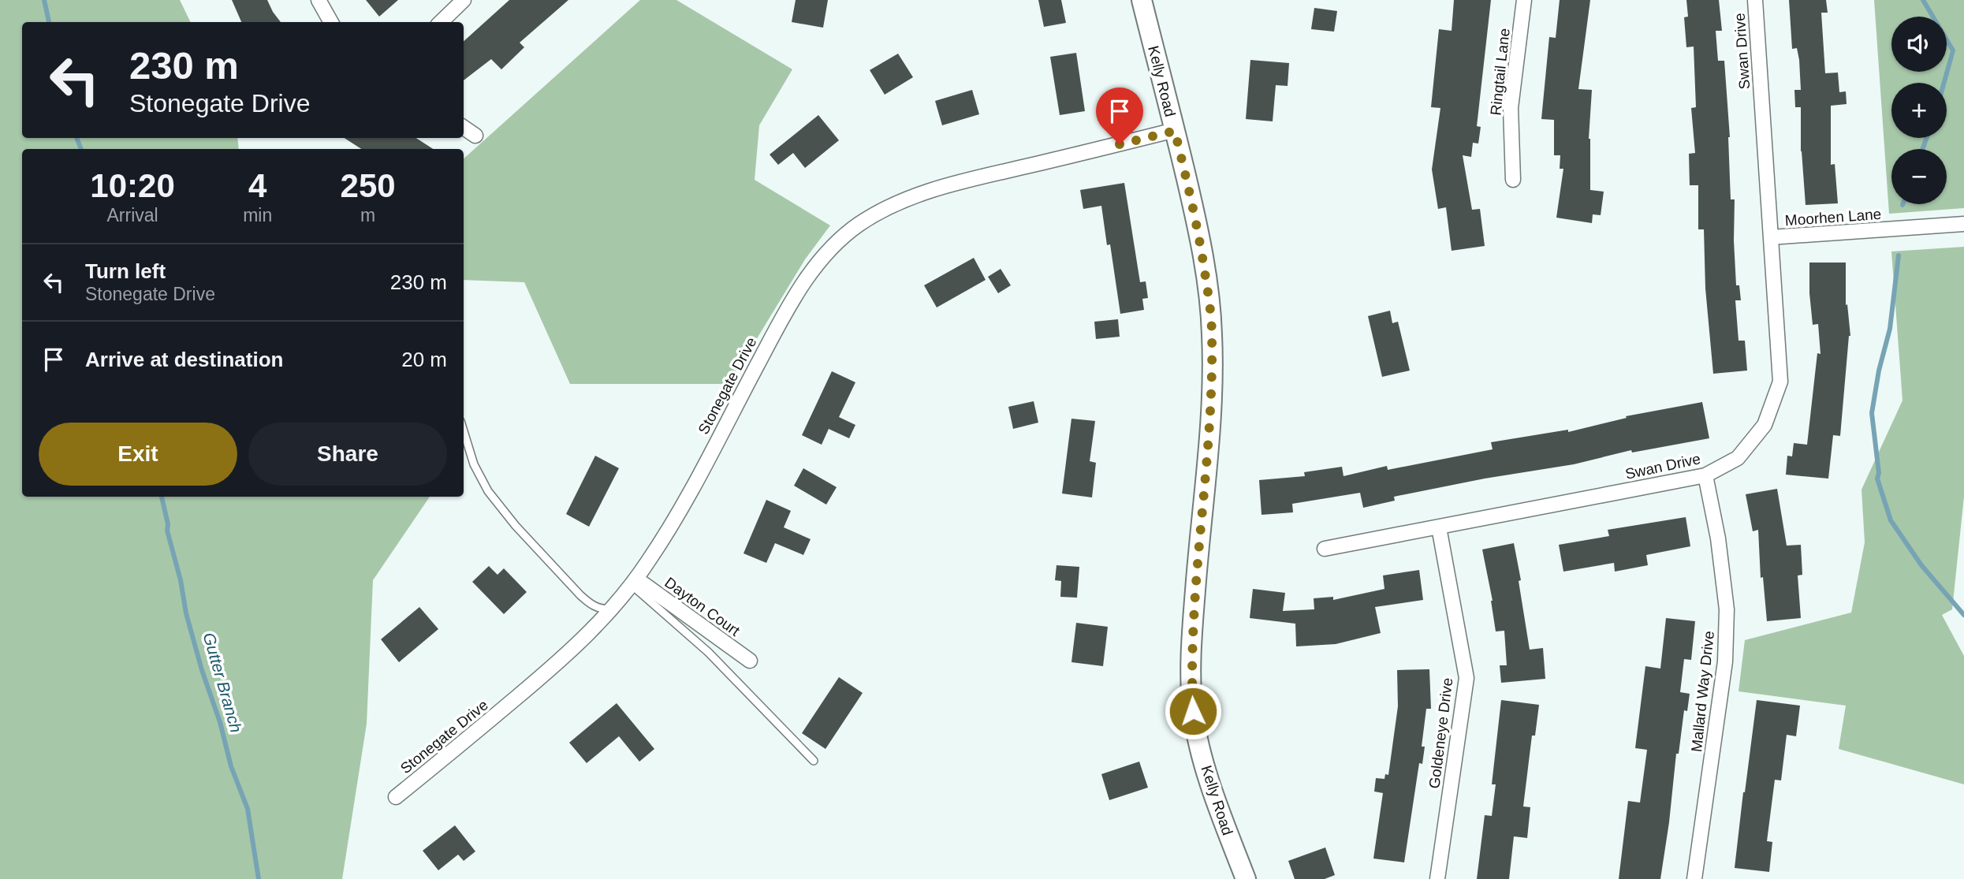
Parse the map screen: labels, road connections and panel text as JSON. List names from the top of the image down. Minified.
{"streets":{"street":["Swan Drive","Ringtail Lane","Kelly Road","Moorhen Lane","Stonegate Drive","Dayton Court","Mallard Way Drive","Goldeneye Drive"]},"crossings":[["Swan Drive","Moorhen Lane"],["Swan Drive","Mallard Way Drive"],["Swan Drive","Goldeneye Drive"],["Kelly Road","Stonegate Drive"],["Stonegate Drive","Dayton Court"]],"water":["Gutter Branch"],"page":{"map_buttons":["+","−"],"turn":["230 m","Stonegate Drive"],"eta":["10:20","Arrival","4","min","250","m"],"list":[{"name":"Turn left","note":"Stonegate Drive","value":"230 m"},{"name":"Arrive at destination","value":"20 m"}],"buttons":["Exit","Share"]}}
